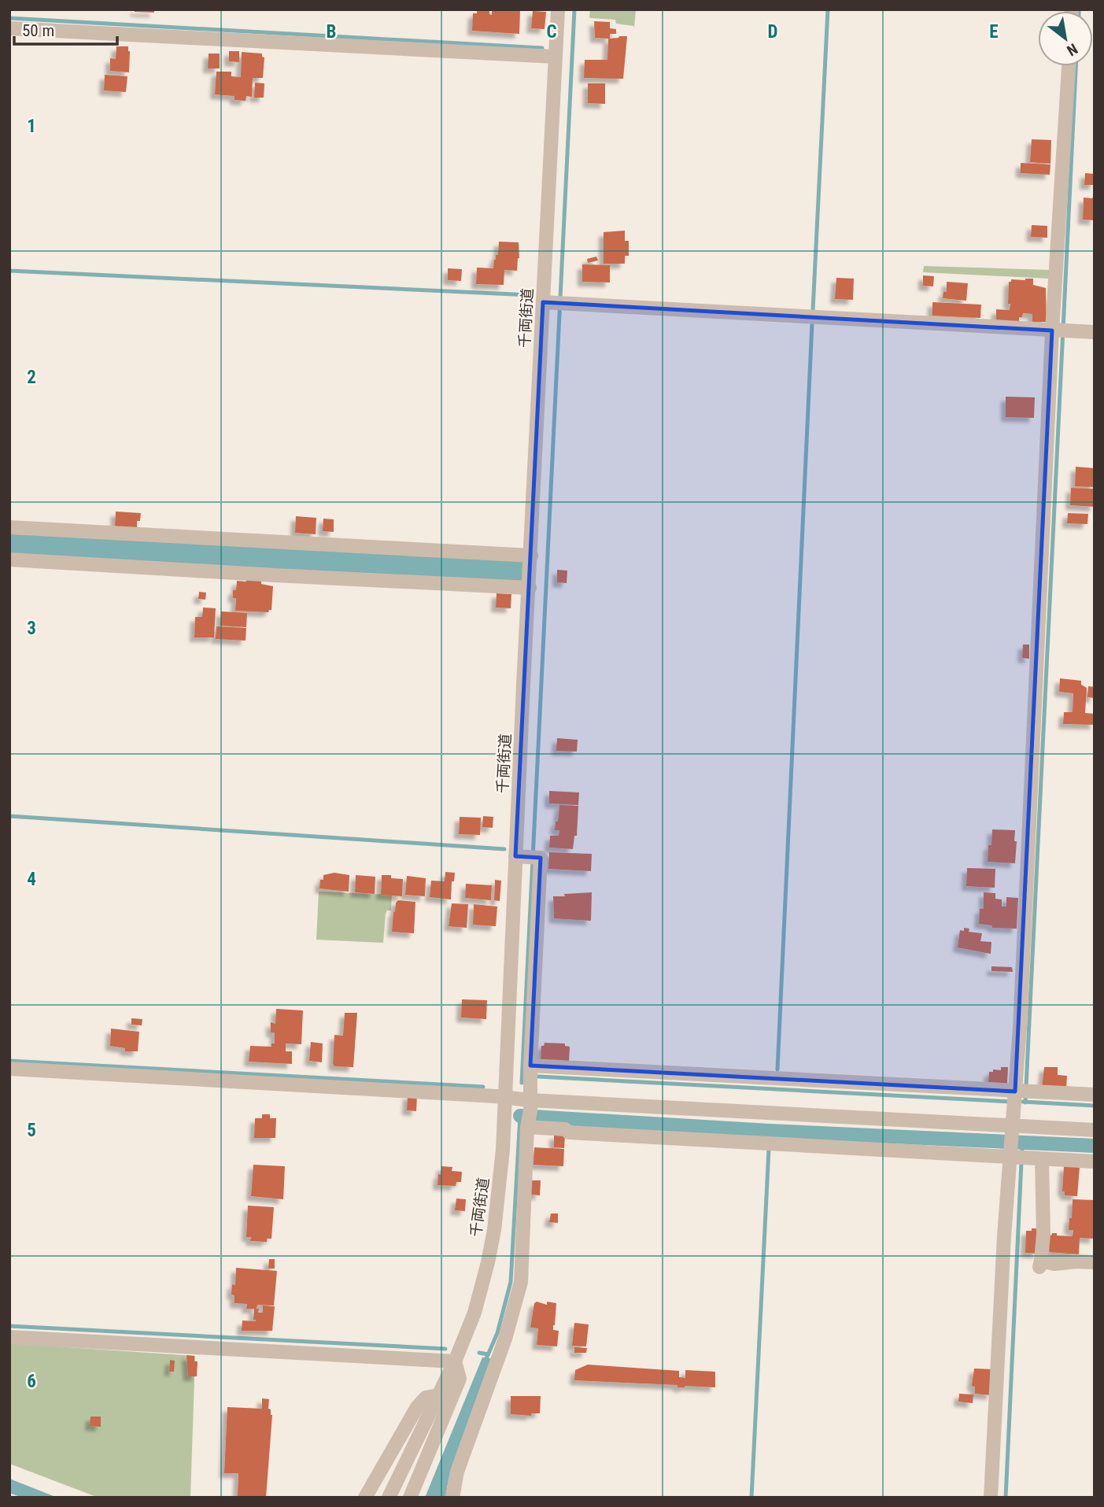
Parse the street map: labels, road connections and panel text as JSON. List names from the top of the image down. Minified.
{"streets":{"street":["千両街道"]},"scale_bar":"50 m","north":"bottom right","grid":{"columns":["B","C","D","E"],"rows":["1","2","3","4","5","6"]}}
